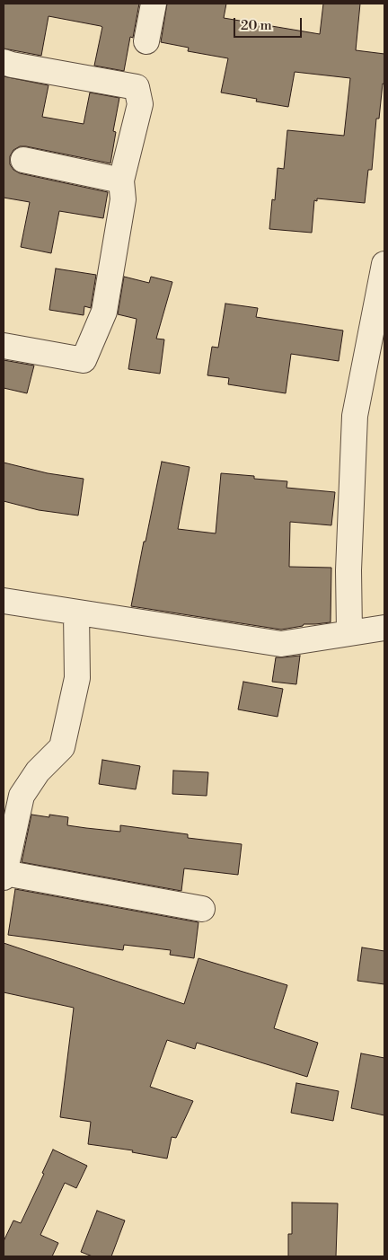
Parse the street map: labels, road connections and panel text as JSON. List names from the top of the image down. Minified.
{"scale_bar":"20 m"}
